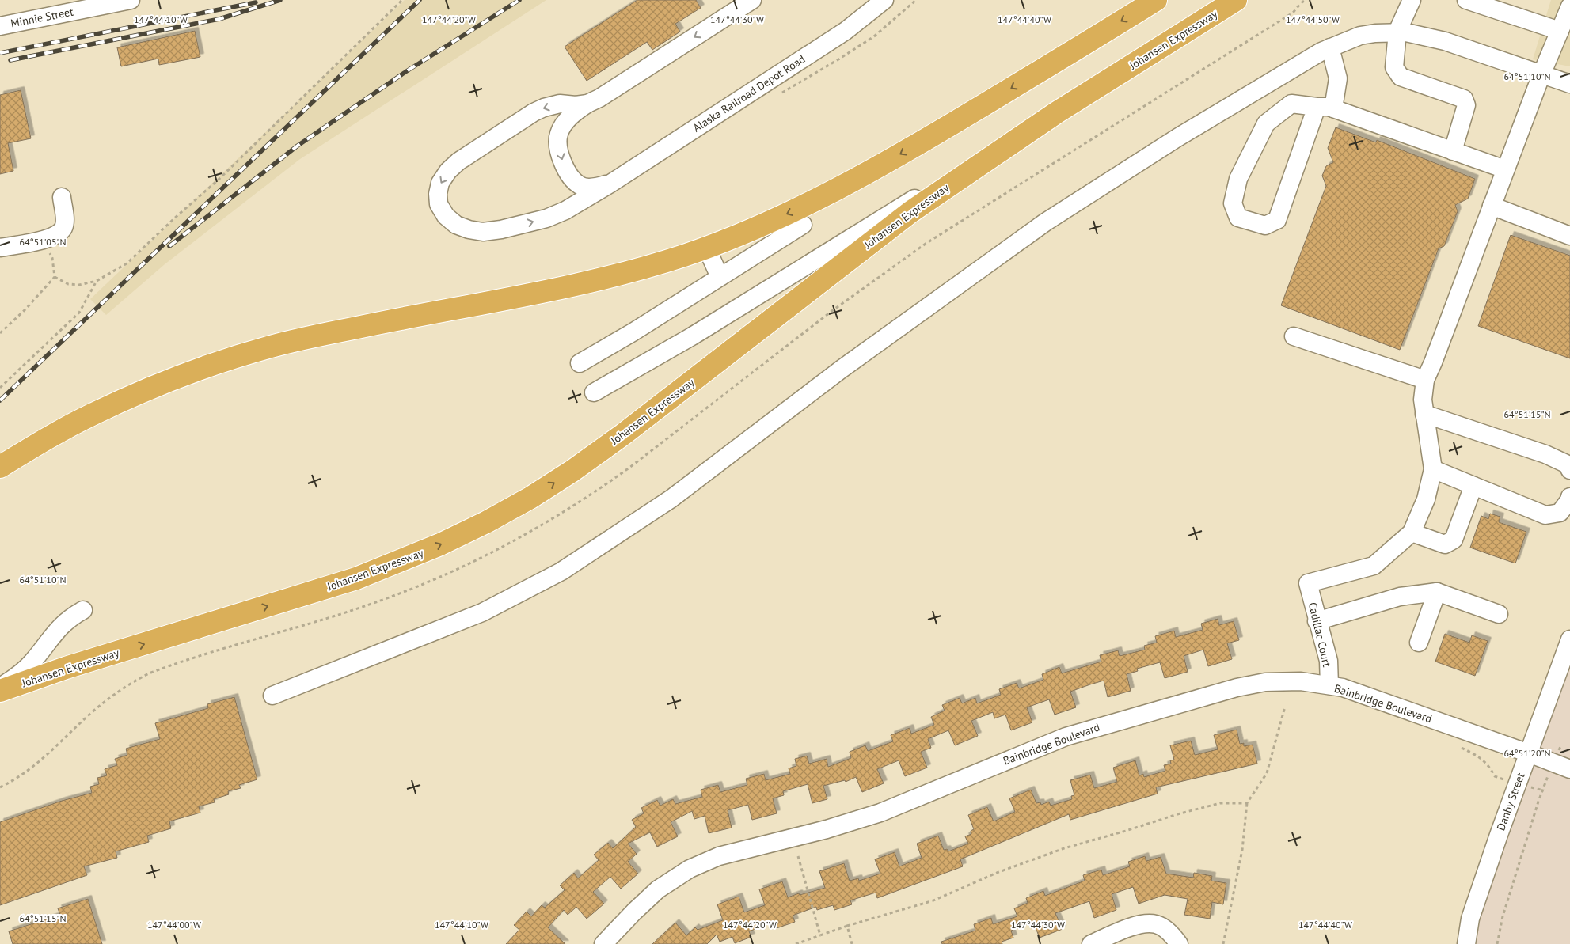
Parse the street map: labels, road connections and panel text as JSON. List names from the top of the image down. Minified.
{"streets":{"highway":["Johansen Expressway"],"street":["Minnie Street","Alaska Railroad Depot Road","Cadillac Court","Bainbridge Boulevard","Danby Street"]},"crossings":[["Cadillac Court","Bainbridge Boulevard"],["Bainbridge Boulevard","Danby Street"]],"coordinates":["147°44'10\"W","147°44'20\"W","147°44'30\"W","147°44'40\"W","147°44'50\"W","64°51'10\"N","64°51'05\"N","64°51'15\"N","64°51'20\"N","147°44'00\"W"]}
